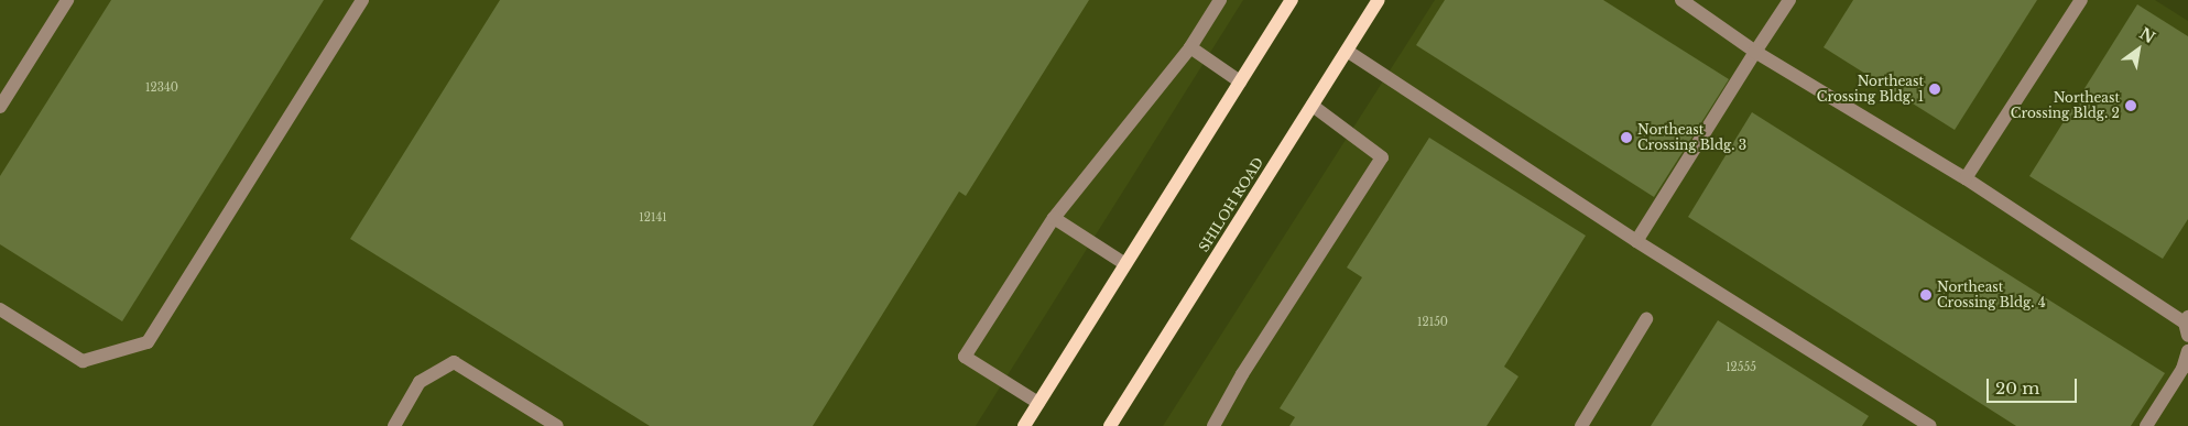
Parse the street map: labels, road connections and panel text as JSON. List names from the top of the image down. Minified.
{"streets":{"main road":["SHILOH ROAD"]},"places":["Northeast Crossing Bldg. 1","Northeast Crossing Bldg. 2","Northeast Crossing Bldg. 3","Northeast Crossing Bldg. 4"],"house_numbers":["12340","12141","12150","12555"],"scale_bar":"20 m","north":"top right"}
